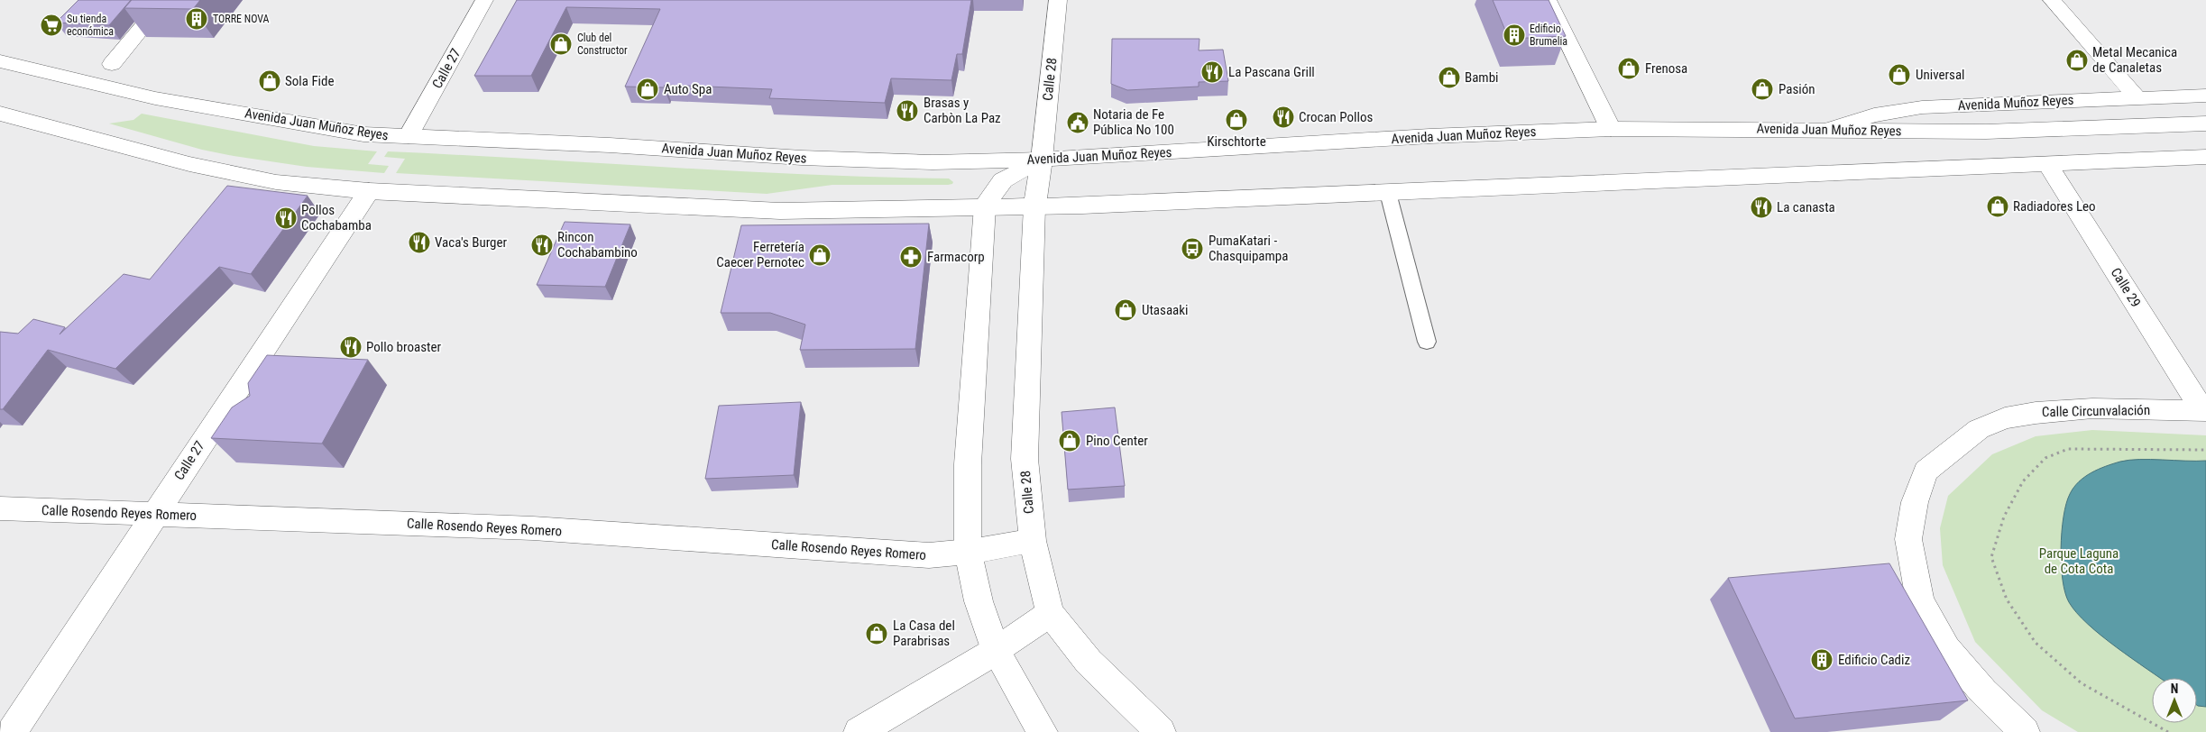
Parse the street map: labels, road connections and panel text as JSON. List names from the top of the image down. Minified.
{"streets":{"main road":["Calle 27","Calle 28","Avenida Muñoz Reyes","Avenida Juan Muñoz Reyes","Calle 29","Calle Circunvalación","Calle Rosendo Reyes Romero"]},"crossings":[["Calle 27","Avenida Juan Muñoz Reyes"],["Calle 27","Calle Rosendo Reyes Romero"],["Calle 28","Avenida Juan Muñoz Reyes"],["Calle 28","Calle Rosendo Reyes Romero"],["Avenida Muñoz Reyes","Avenida Juan Muñoz Reyes"],["Calle 29","Calle Circunvalación"]],"parks":["Parque Laguna de Cota Cota"],"places":{"building":["TORRE NOVA","Edificio Brumelia","Edificio Cadiz"],"supermarket":["Su tienda económica"],"shop":["Club del Constructor","Metal Mecanica de Canaletas","Frenosa","Universal","Bambi","Sola Fide","Auto Spa","Pasión","Kirschtorte","Radiadores Leo","Ferretería Caecer Pernotec","Utasaaki","Pino Center","La Casa del Parabrisas"],"restaurant":["La Pascana Grill","Brasas y Carbòn La Paz","Crocan Pollos","La canasta","Pollos Cochabamba","Vaca's Burger","Rincon Cochabambino","Pollo broaster"],"public building":["Notaria de Fe Pública No 100"],"bus stop":["PumaKatari - Chasquipampa"],"pharmacy":["Farmacorp"]},"north":"top"}
